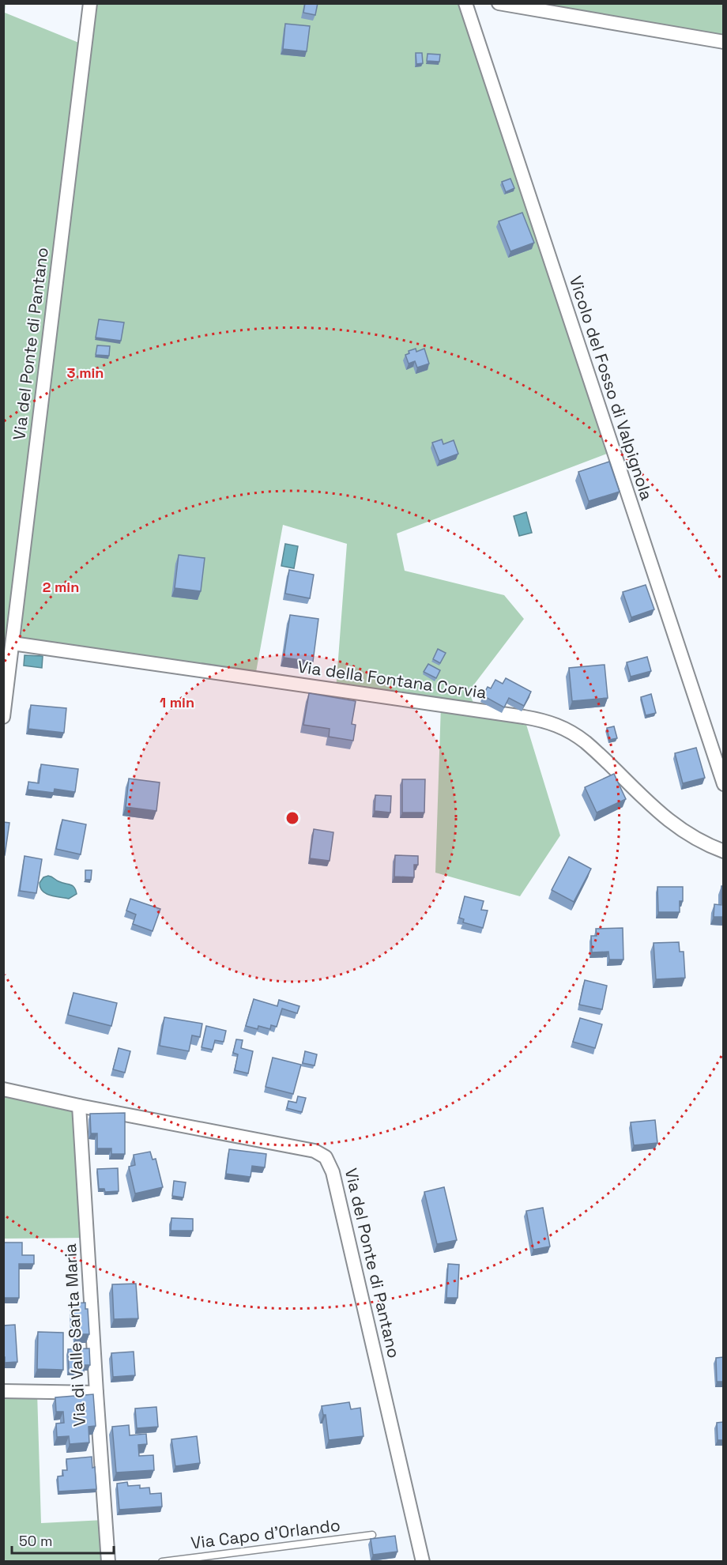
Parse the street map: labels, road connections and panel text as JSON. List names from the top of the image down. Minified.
{"streets":{"street":["Via del Ponte di Pantano","Vicolo del Fosso di Valpignola","Via della Fontana Corvia","Via di Valle Santa Maria"],"lane":["Via Capo d'Orlando"]},"crossings":[["Via del Ponte di Pantano","Via della Fontana Corvia"],["Via del Ponte di Pantano","Via di Valle Santa Maria"]],"scale_bar":"50 m","rings":["3 min","2 min","1 min"]}
